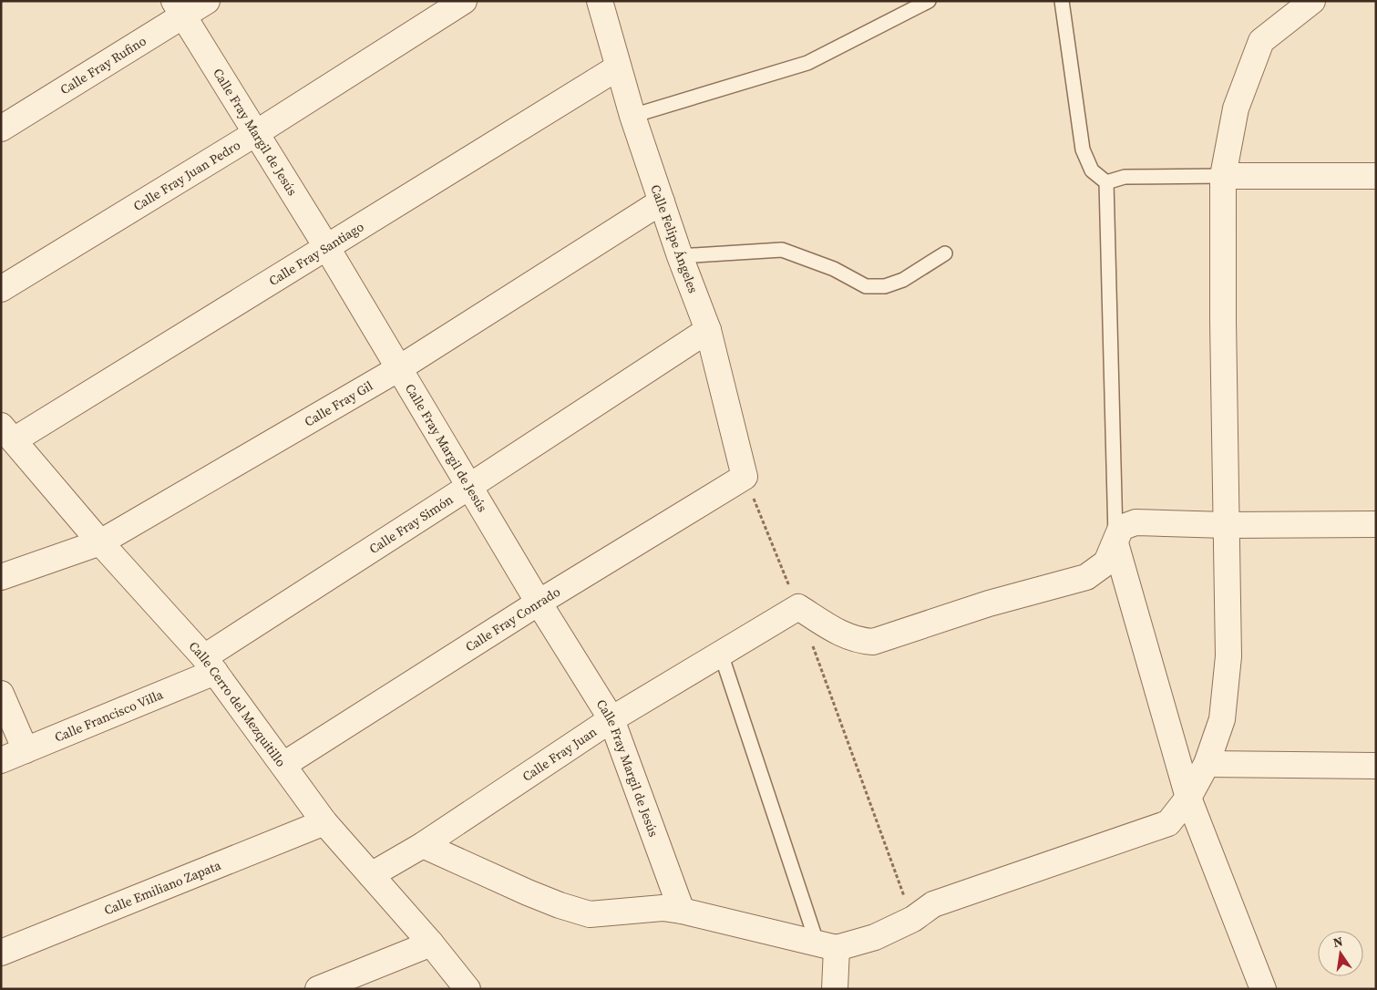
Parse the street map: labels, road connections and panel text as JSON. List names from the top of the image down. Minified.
{"streets":{"street":["Calle Fray Rufino","Calle Fray Margil de Jesús","Calle Fray Juan Pedro","Calle Felipe Ángeles","Calle Fray Santiago","Calle Fray Gil","Calle Fray Simón","Calle Fray Conrado","Calle Cerro del Mezquitillo","Calle Francisco Villa","Calle Fray Juan","Calle Emiliano Zapata"]},"crossings":[["Calle Fray Rufino","Calle Fray Margil de Jesús"],["Calle Fray Margil de Jesús","Calle Fray Juan Pedro"],["Calle Fray Margil de Jesús","Calle Fray Santiago"],["Calle Fray Margil de Jesús","Calle Fray Gil"],["Calle Fray Margil de Jesús","Calle Fray Simón"],["Calle Fray Margil de Jesús","Calle Fray Conrado"],["Calle Fray Margil de Jesús","Calle Fray Juan"],["Calle Felipe Ángeles","Calle Fray Santiago"],["Calle Felipe Ángeles","Calle Fray Gil"],["Calle Felipe Ángeles","Calle Fray Simón"],["Calle Felipe Ángeles","Calle Fray Conrado"],["Calle Fray Santiago","Calle Cerro del Mezquitillo"],["Calle Fray Gil","Calle Cerro del Mezquitillo"],["Calle Fray Simón","Calle Cerro del Mezquitillo"],["Calle Fray Simón","Calle Francisco Villa"],["Calle Fray Conrado","Calle Cerro del Mezquitillo"],["Calle Cerro del Mezquitillo","Calle Francisco Villa"],["Calle Cerro del Mezquitillo","Calle Fray Juan"],["Calle Cerro del Mezquitillo","Calle Emiliano Zapata"]],"north":"top"}
